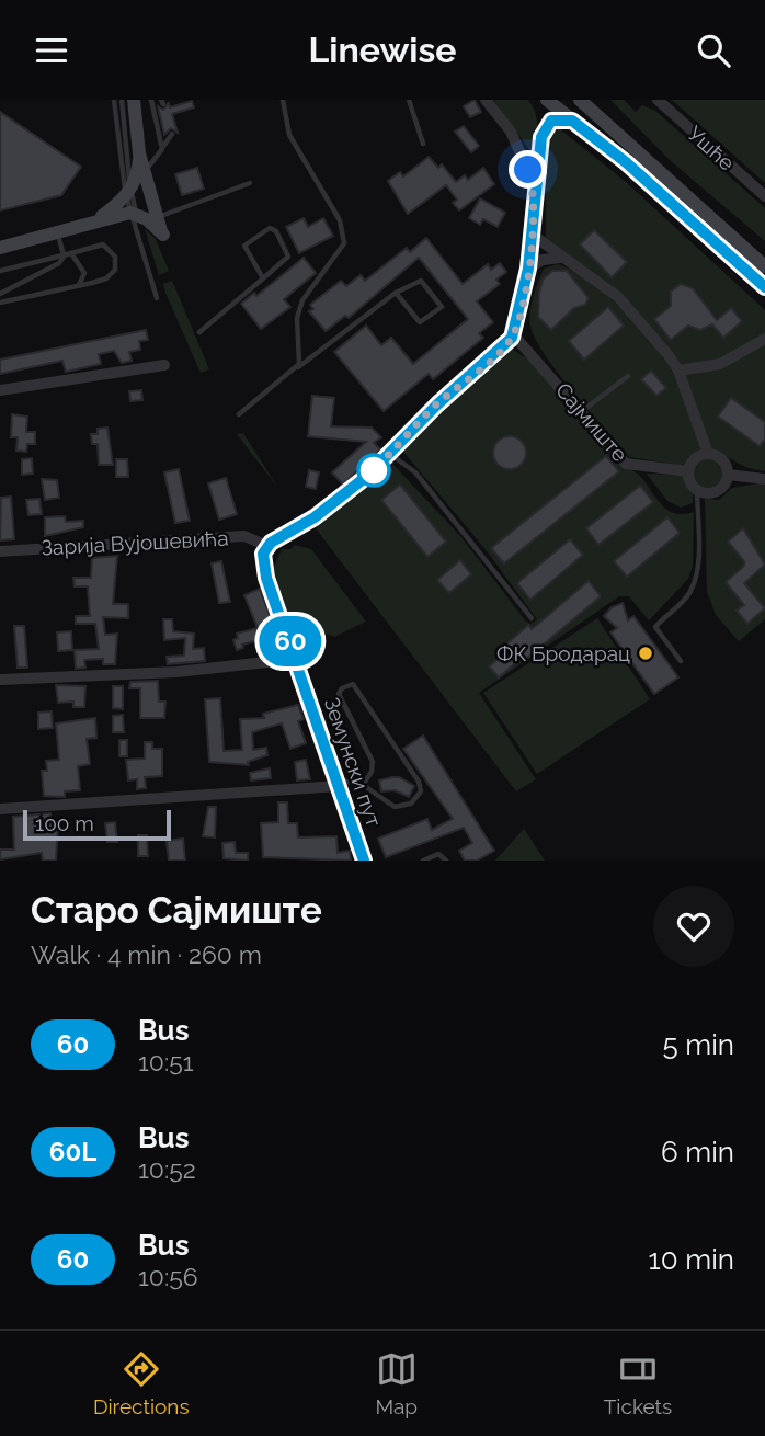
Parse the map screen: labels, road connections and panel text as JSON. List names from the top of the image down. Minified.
{"streets":{"street":["Ушће","Сајмиште","Зарија Вујошевића","Земунски пут"]},"crossings":[["Зарија Вујошевића","Земунски пут"]],"places":["ФК Бродарац"],"lines":["bus line 60"],"scale_bar":"100 m","page":{"header":"Linewise","on_map":"60","scale":"100 m","heading":["Старо Сајмиште","Walk · 4 min · 260 m"],"list":[{"mark":"60","name":"Bus","note":"10:51","value":"5 min"},{"mark":"60L","name":"Bus","note":"10:52","value":"6 min"},{"mark":"60","name":"Bus","note":"10:56","value":"10 min"}],"tabs":["Directions","Map","Tickets"]}}
